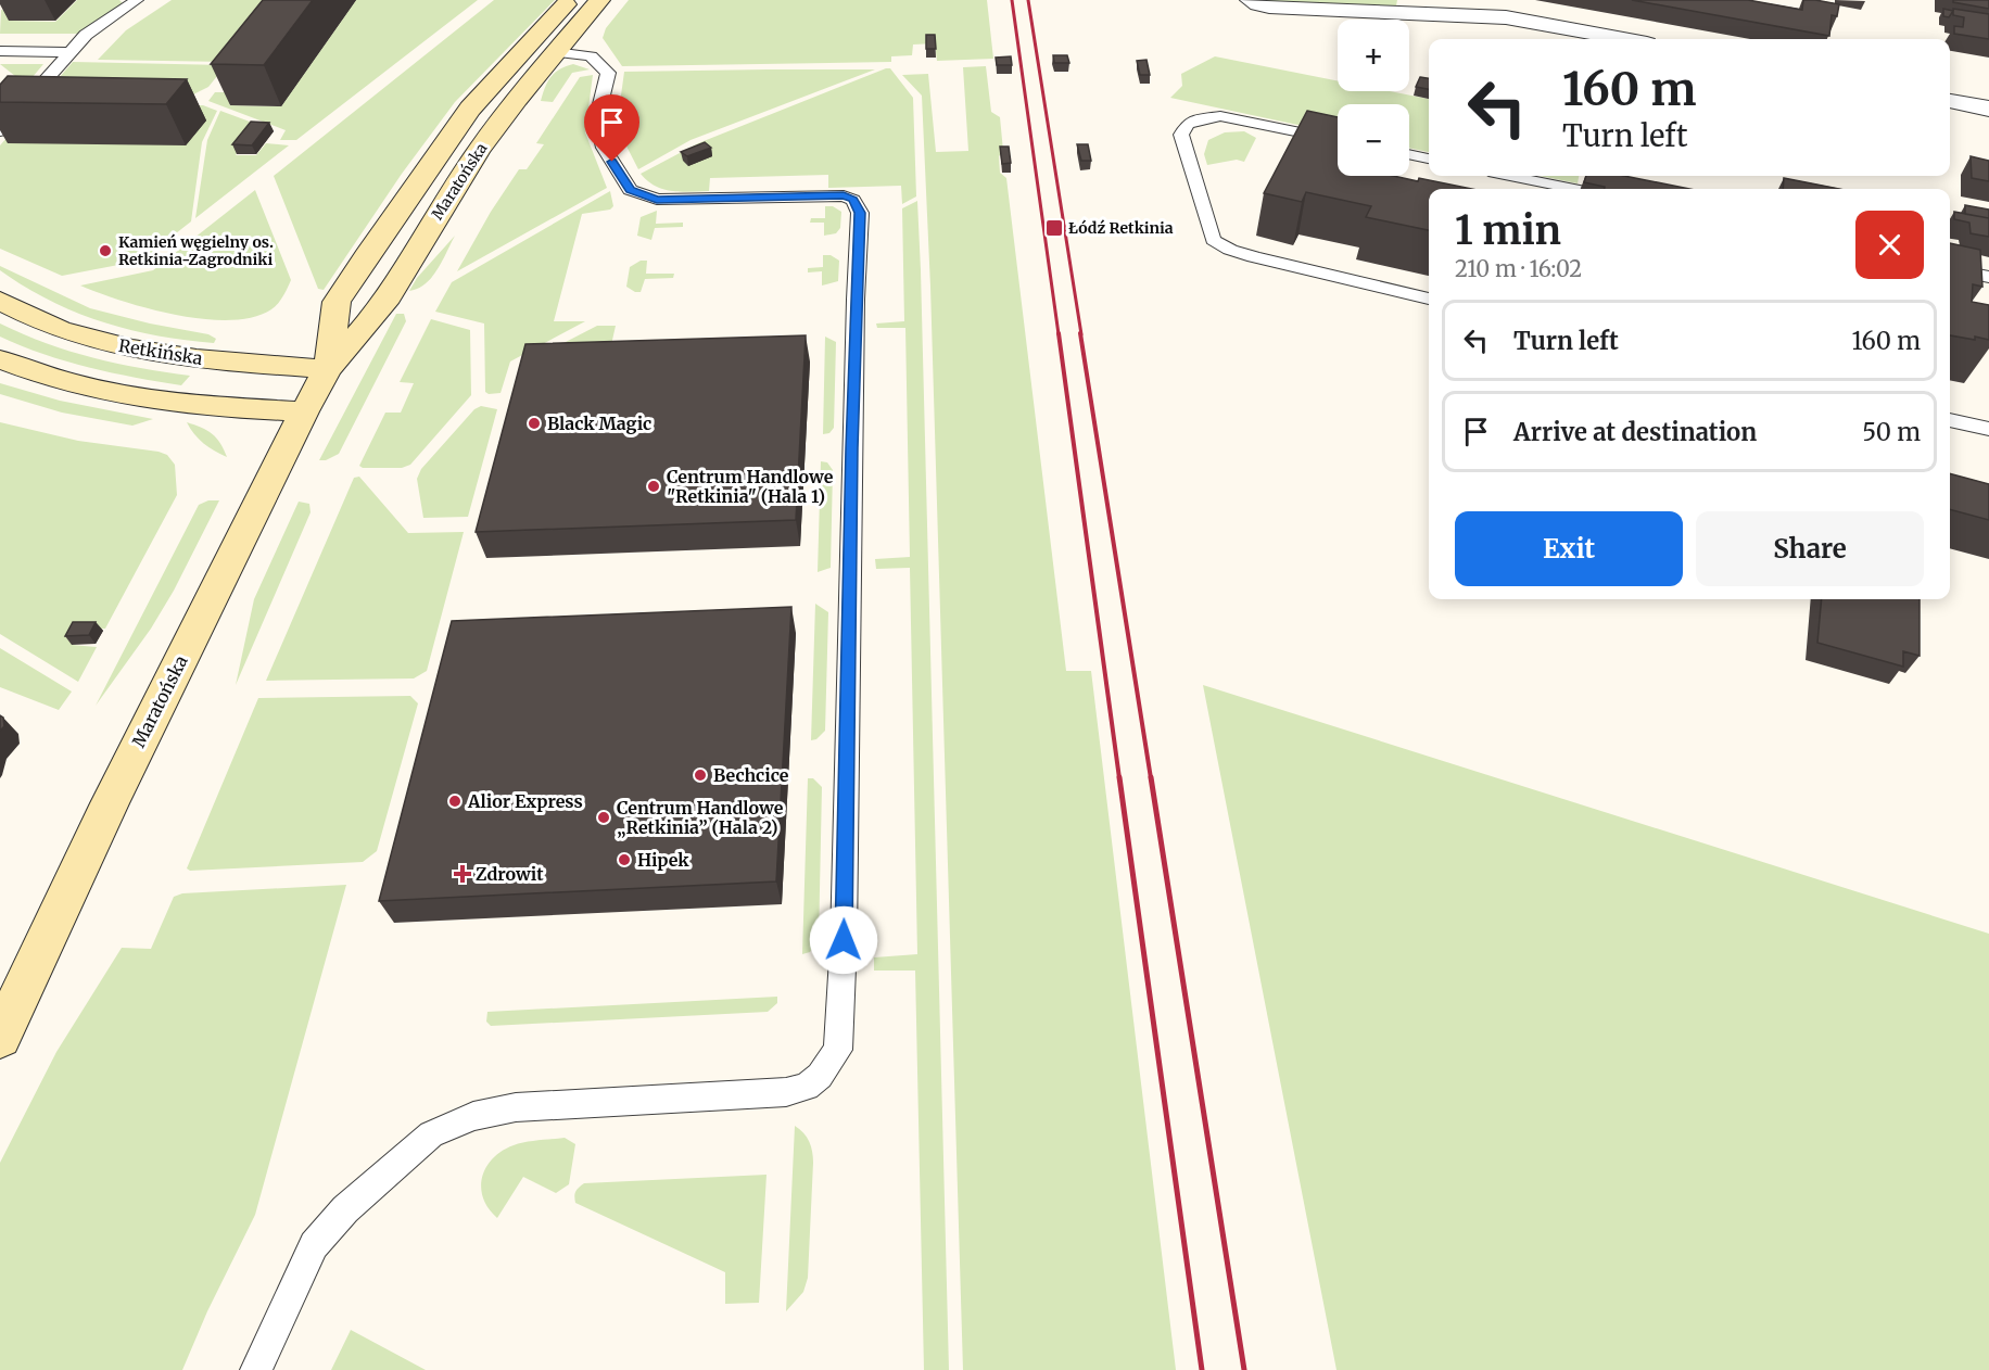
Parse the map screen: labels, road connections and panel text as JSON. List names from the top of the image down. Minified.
{"streets":{"main road":["Maratońska","Retkińska"]},"crossings":[["Maratońska","Retkińska"]],"places":{"transit":["Łódź Retkinia"],"other":["Kamień węgielny os. Retkinia-Zagrodniki","Black Magic","Centrum Handlowe \"Retkinia\" (Hala 1)","Bechcice","Alior Express","Centrum Handlowe „Retkinia” (Hala 2)","Hipek"],"health":["Zdrowit"]},"page":{"map_buttons":["+","−"],"turn":["160 m","Turn left"],"heading":["1 min","210 m · 16:02"],"list":[{"name":"Turn left","value":"160 m"},{"name":"Arrive at destination","value":"50 m"}],"buttons":["Exit","Share"]}}
